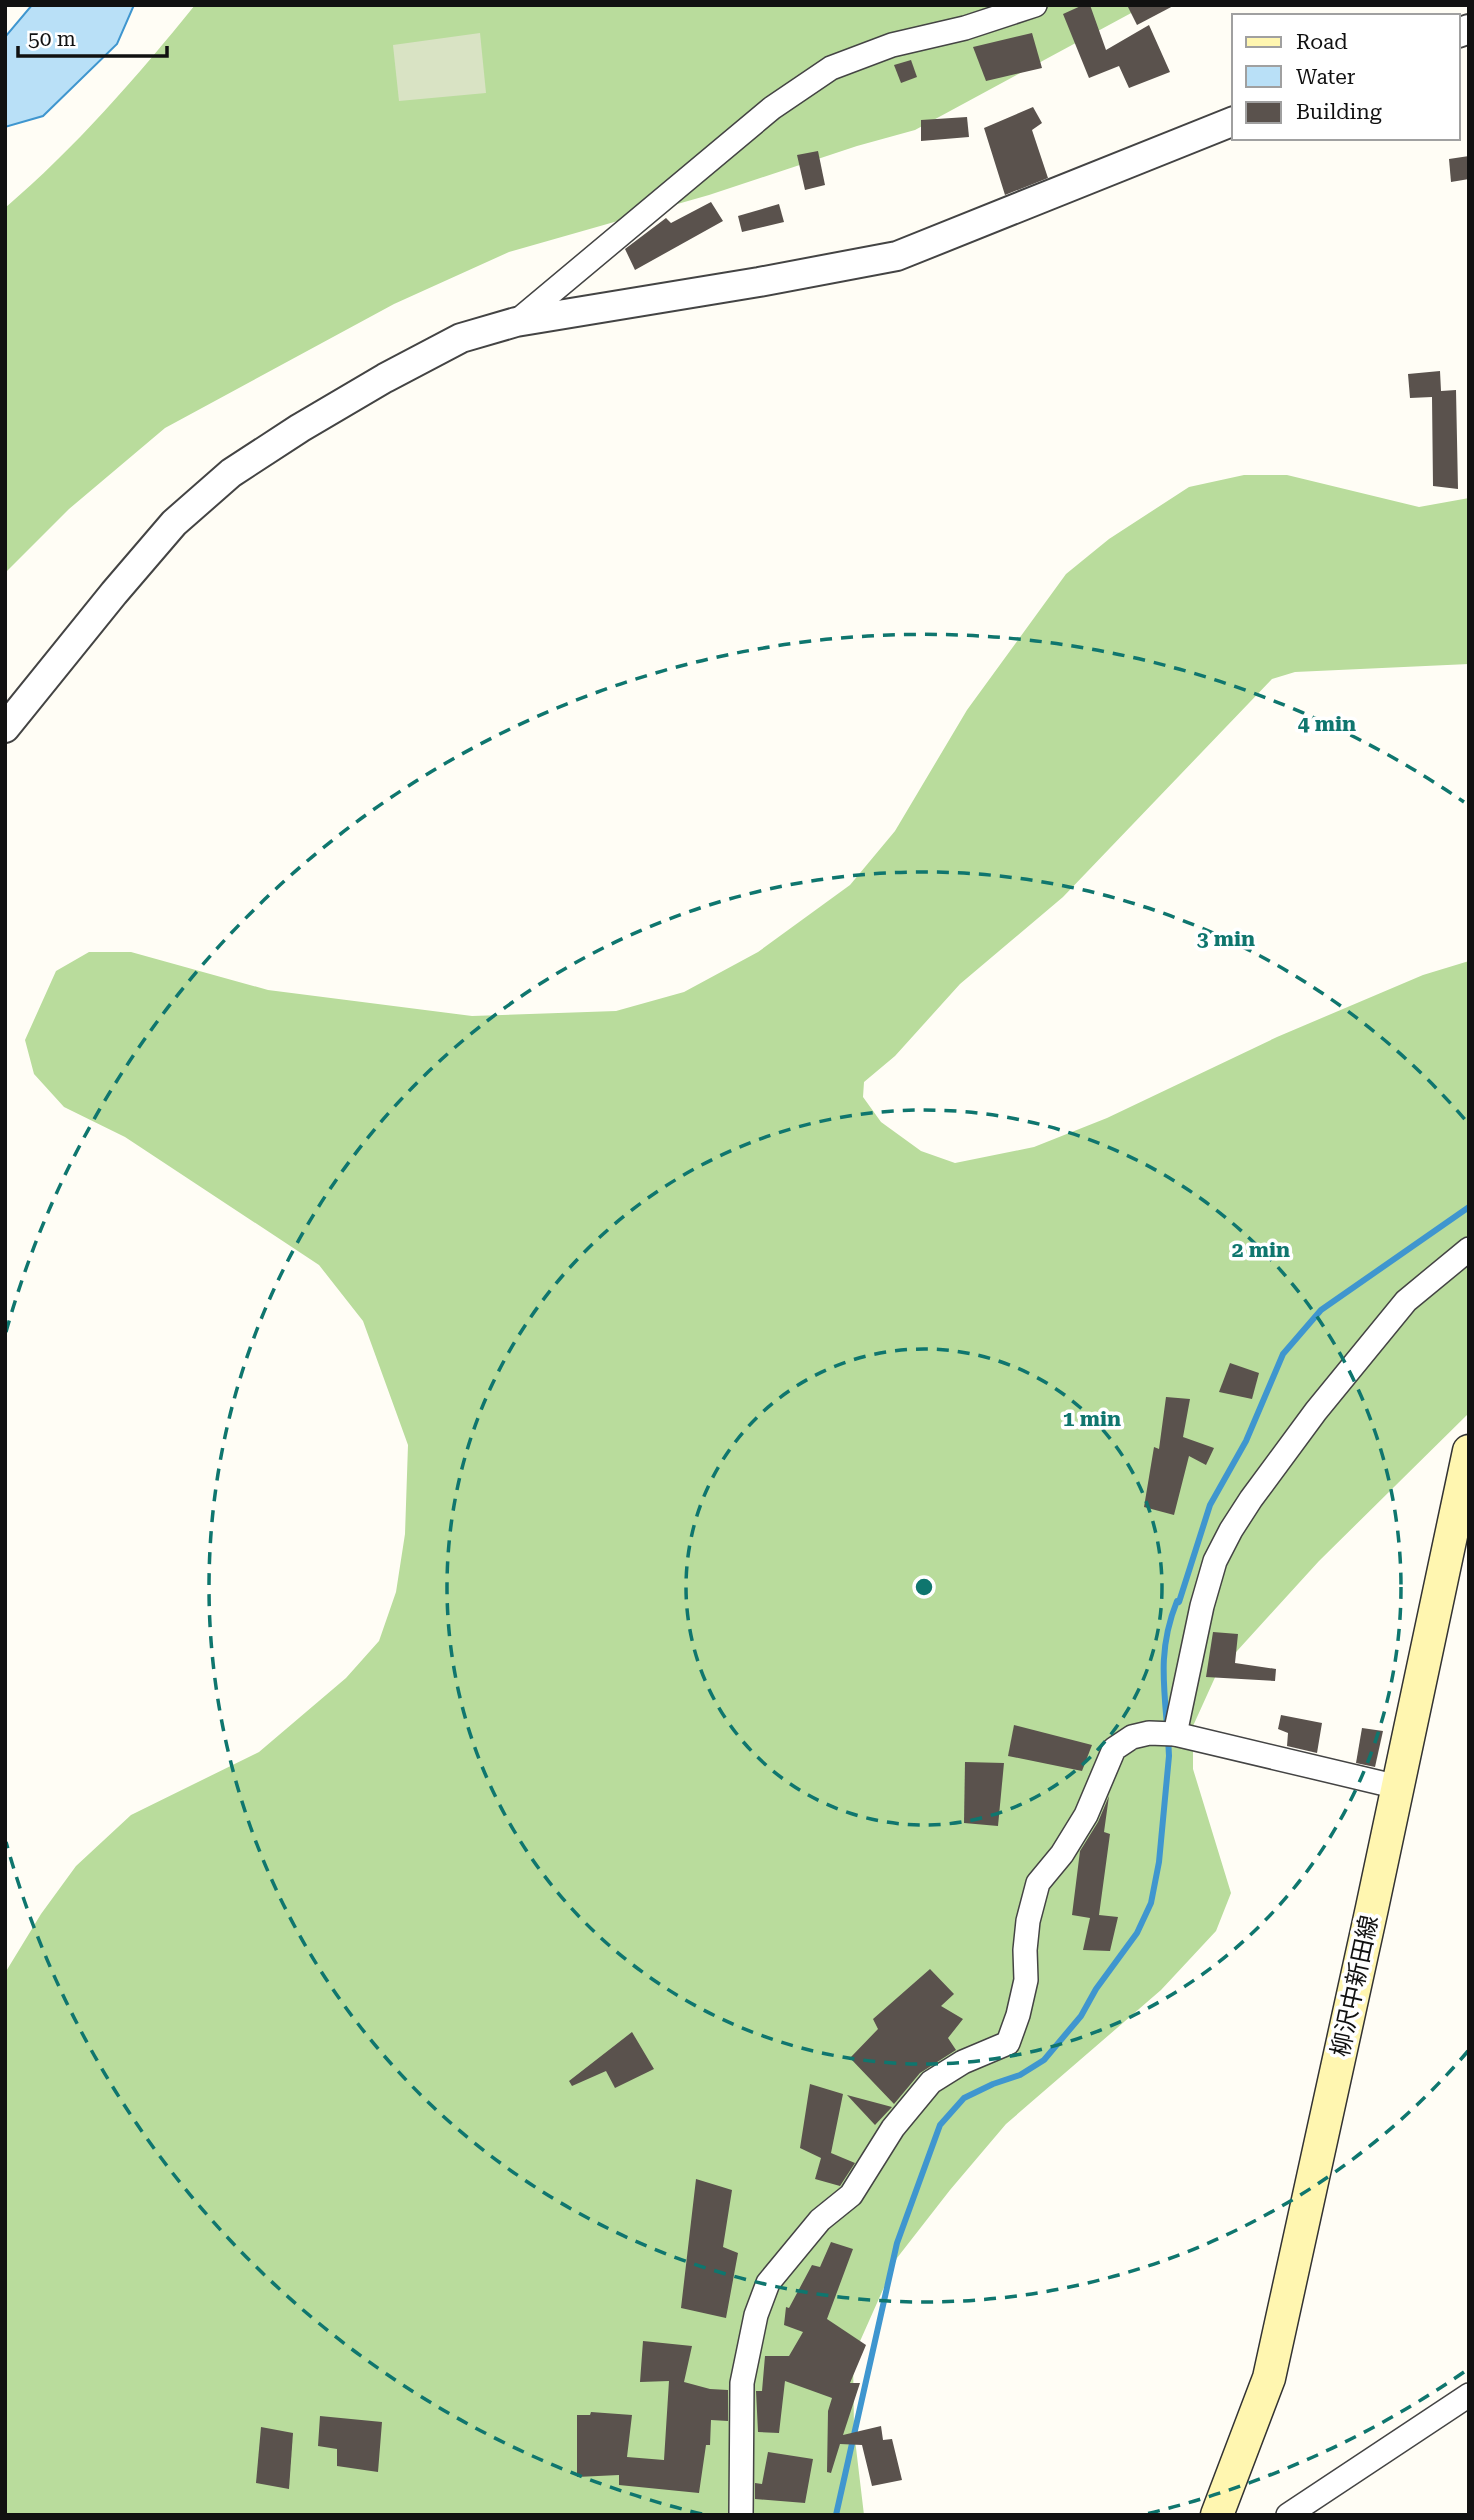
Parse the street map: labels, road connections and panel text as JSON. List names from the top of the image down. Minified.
{"streets":{"main road":["柳沢中新田線"]},"legend":["Road","Water","Building"],"scale_bar":"50 m","rings":["4 min","3 min","2 min","1 min"]}
